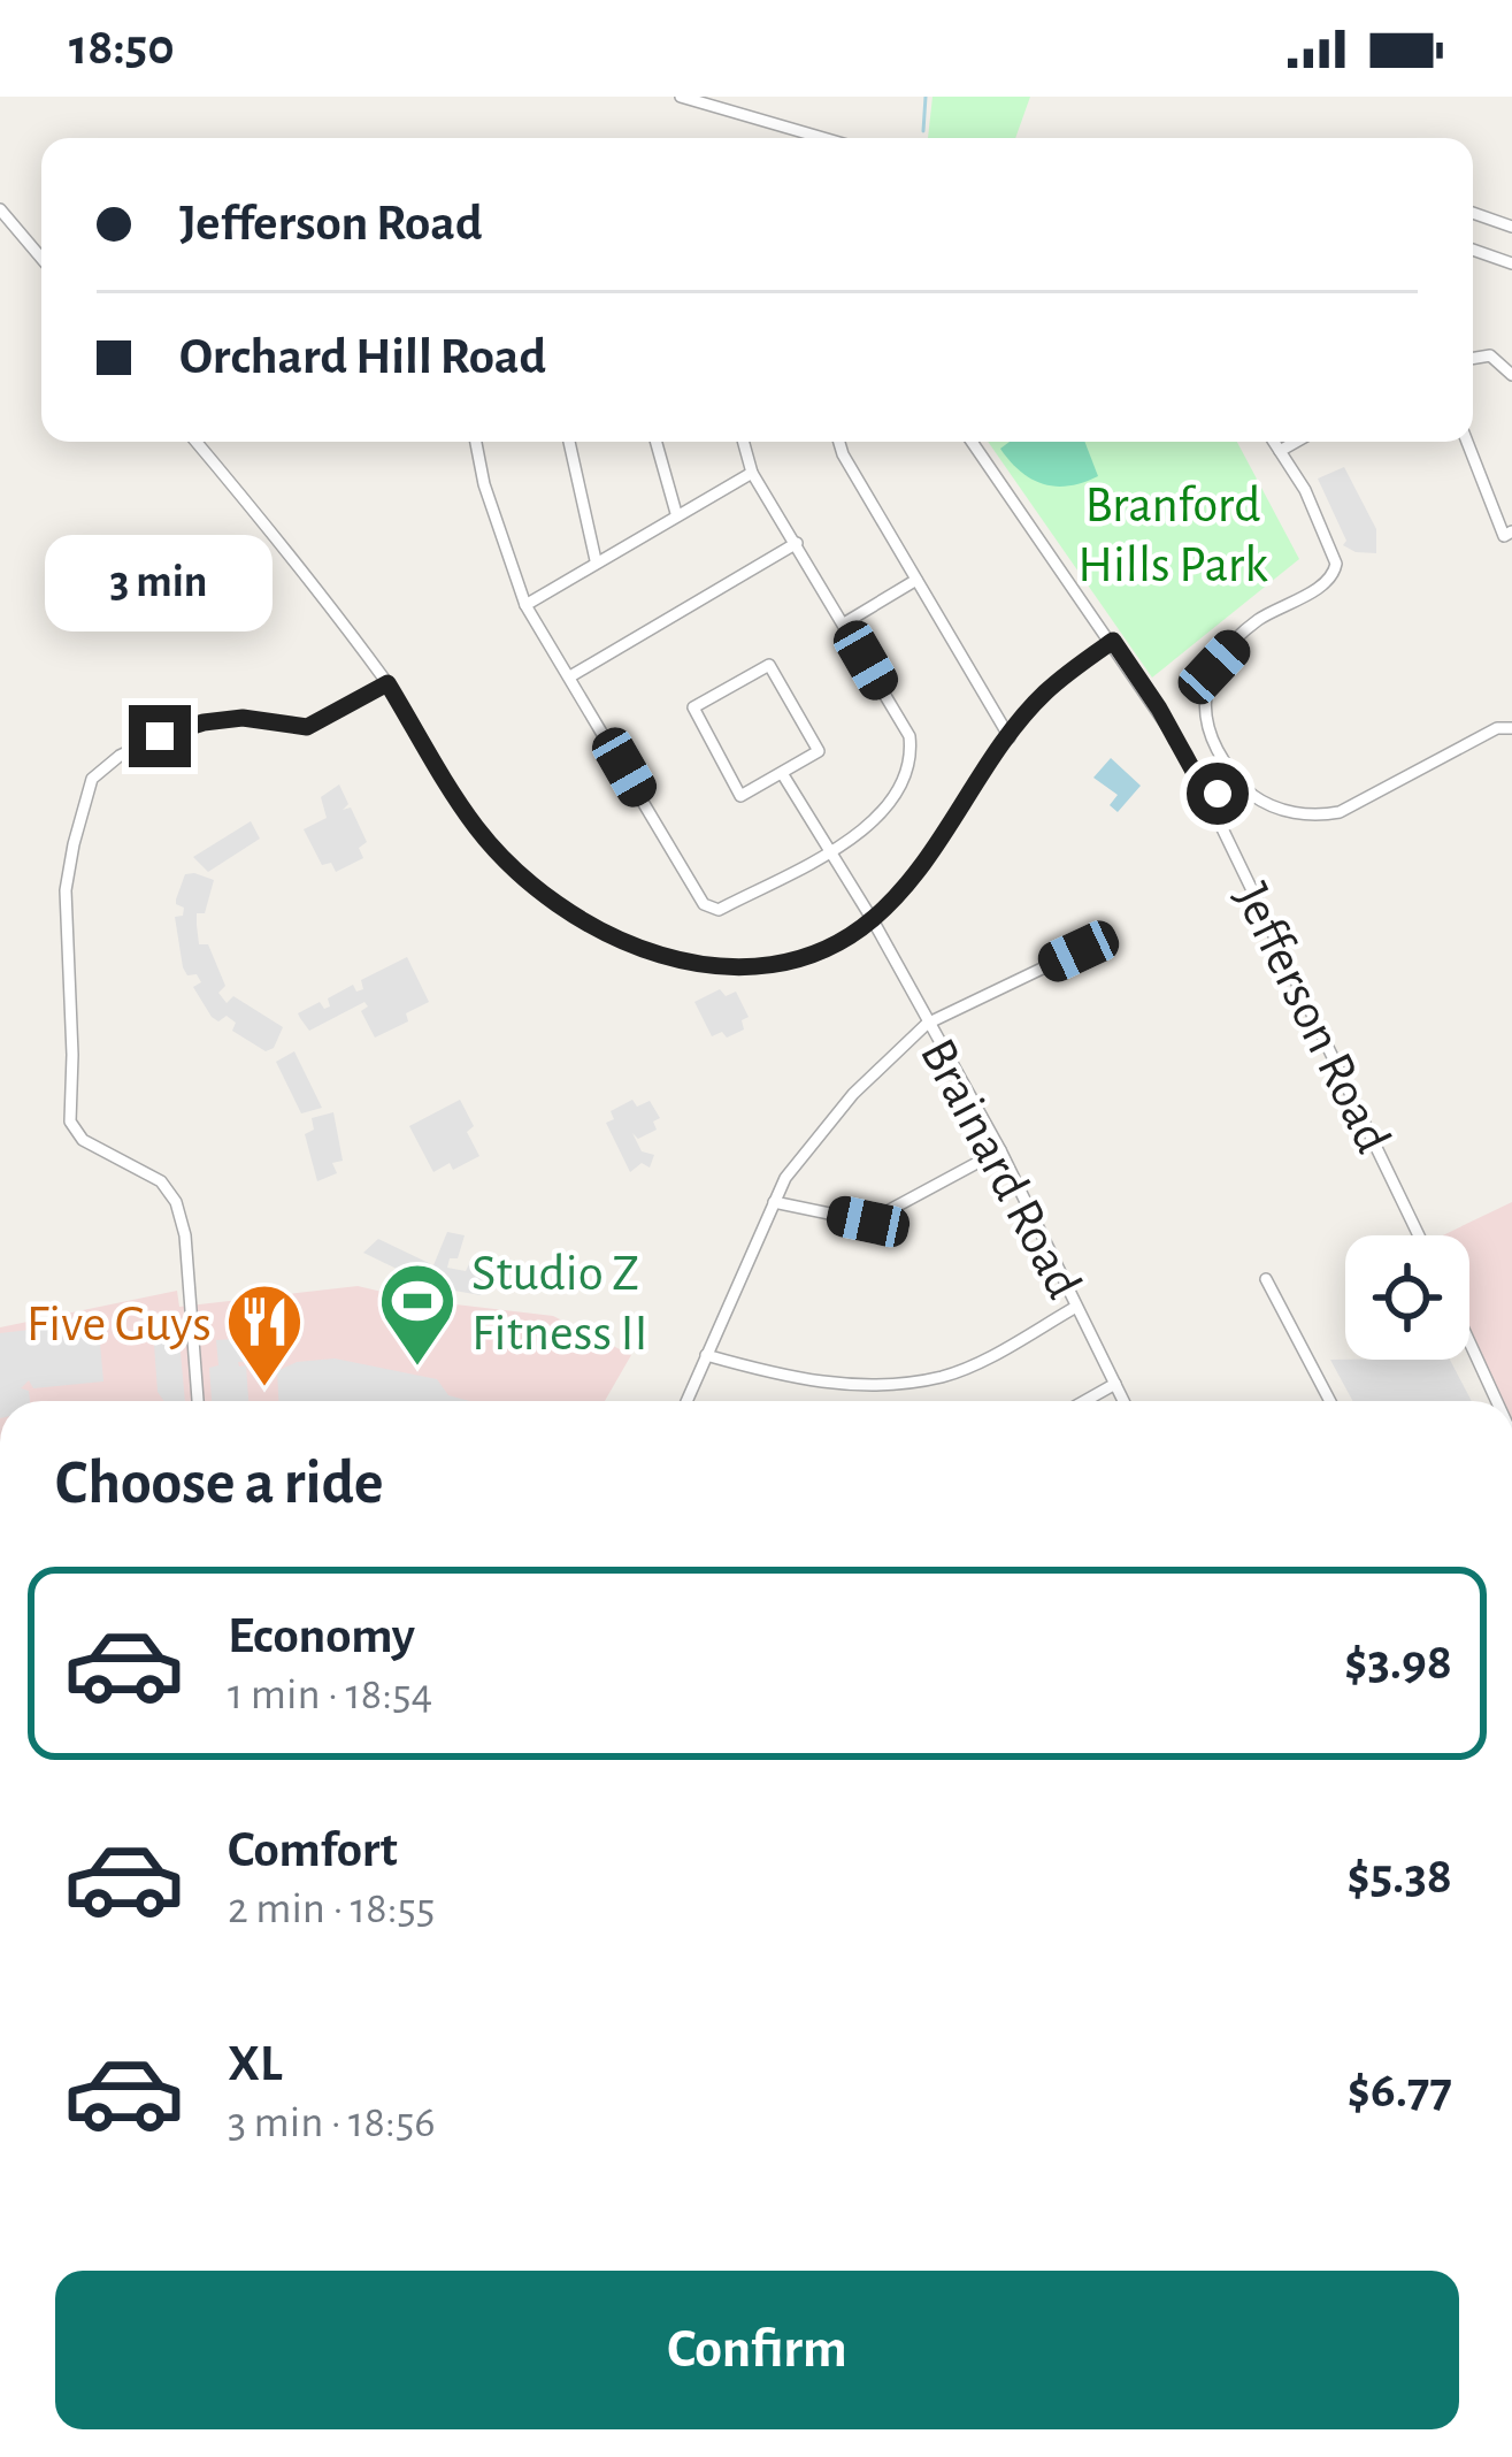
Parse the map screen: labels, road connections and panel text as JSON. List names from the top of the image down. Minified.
{"streets":{"street":["Jefferson Road","Brainard Road"]},"parks":["Branford Hills Park"],"places":{"sports":["Studio Z Fitness II"],"restaurant":["Five Guys"]},"page":{"status":"18:50","banner":["Jefferson Road","Orchard Hill Road"],"bubble":"3 min","heading":"Choose a ride","list":[{"name":"Economy","note":"1 min · 18:54","value":"$3.98"},{"name":"Comfort","note":"2 min · 18:55","value":"$5.38"},{"name":"XL","note":"3 min · 18:56","value":"$6.77"}],"buttons":"Confirm"}}
